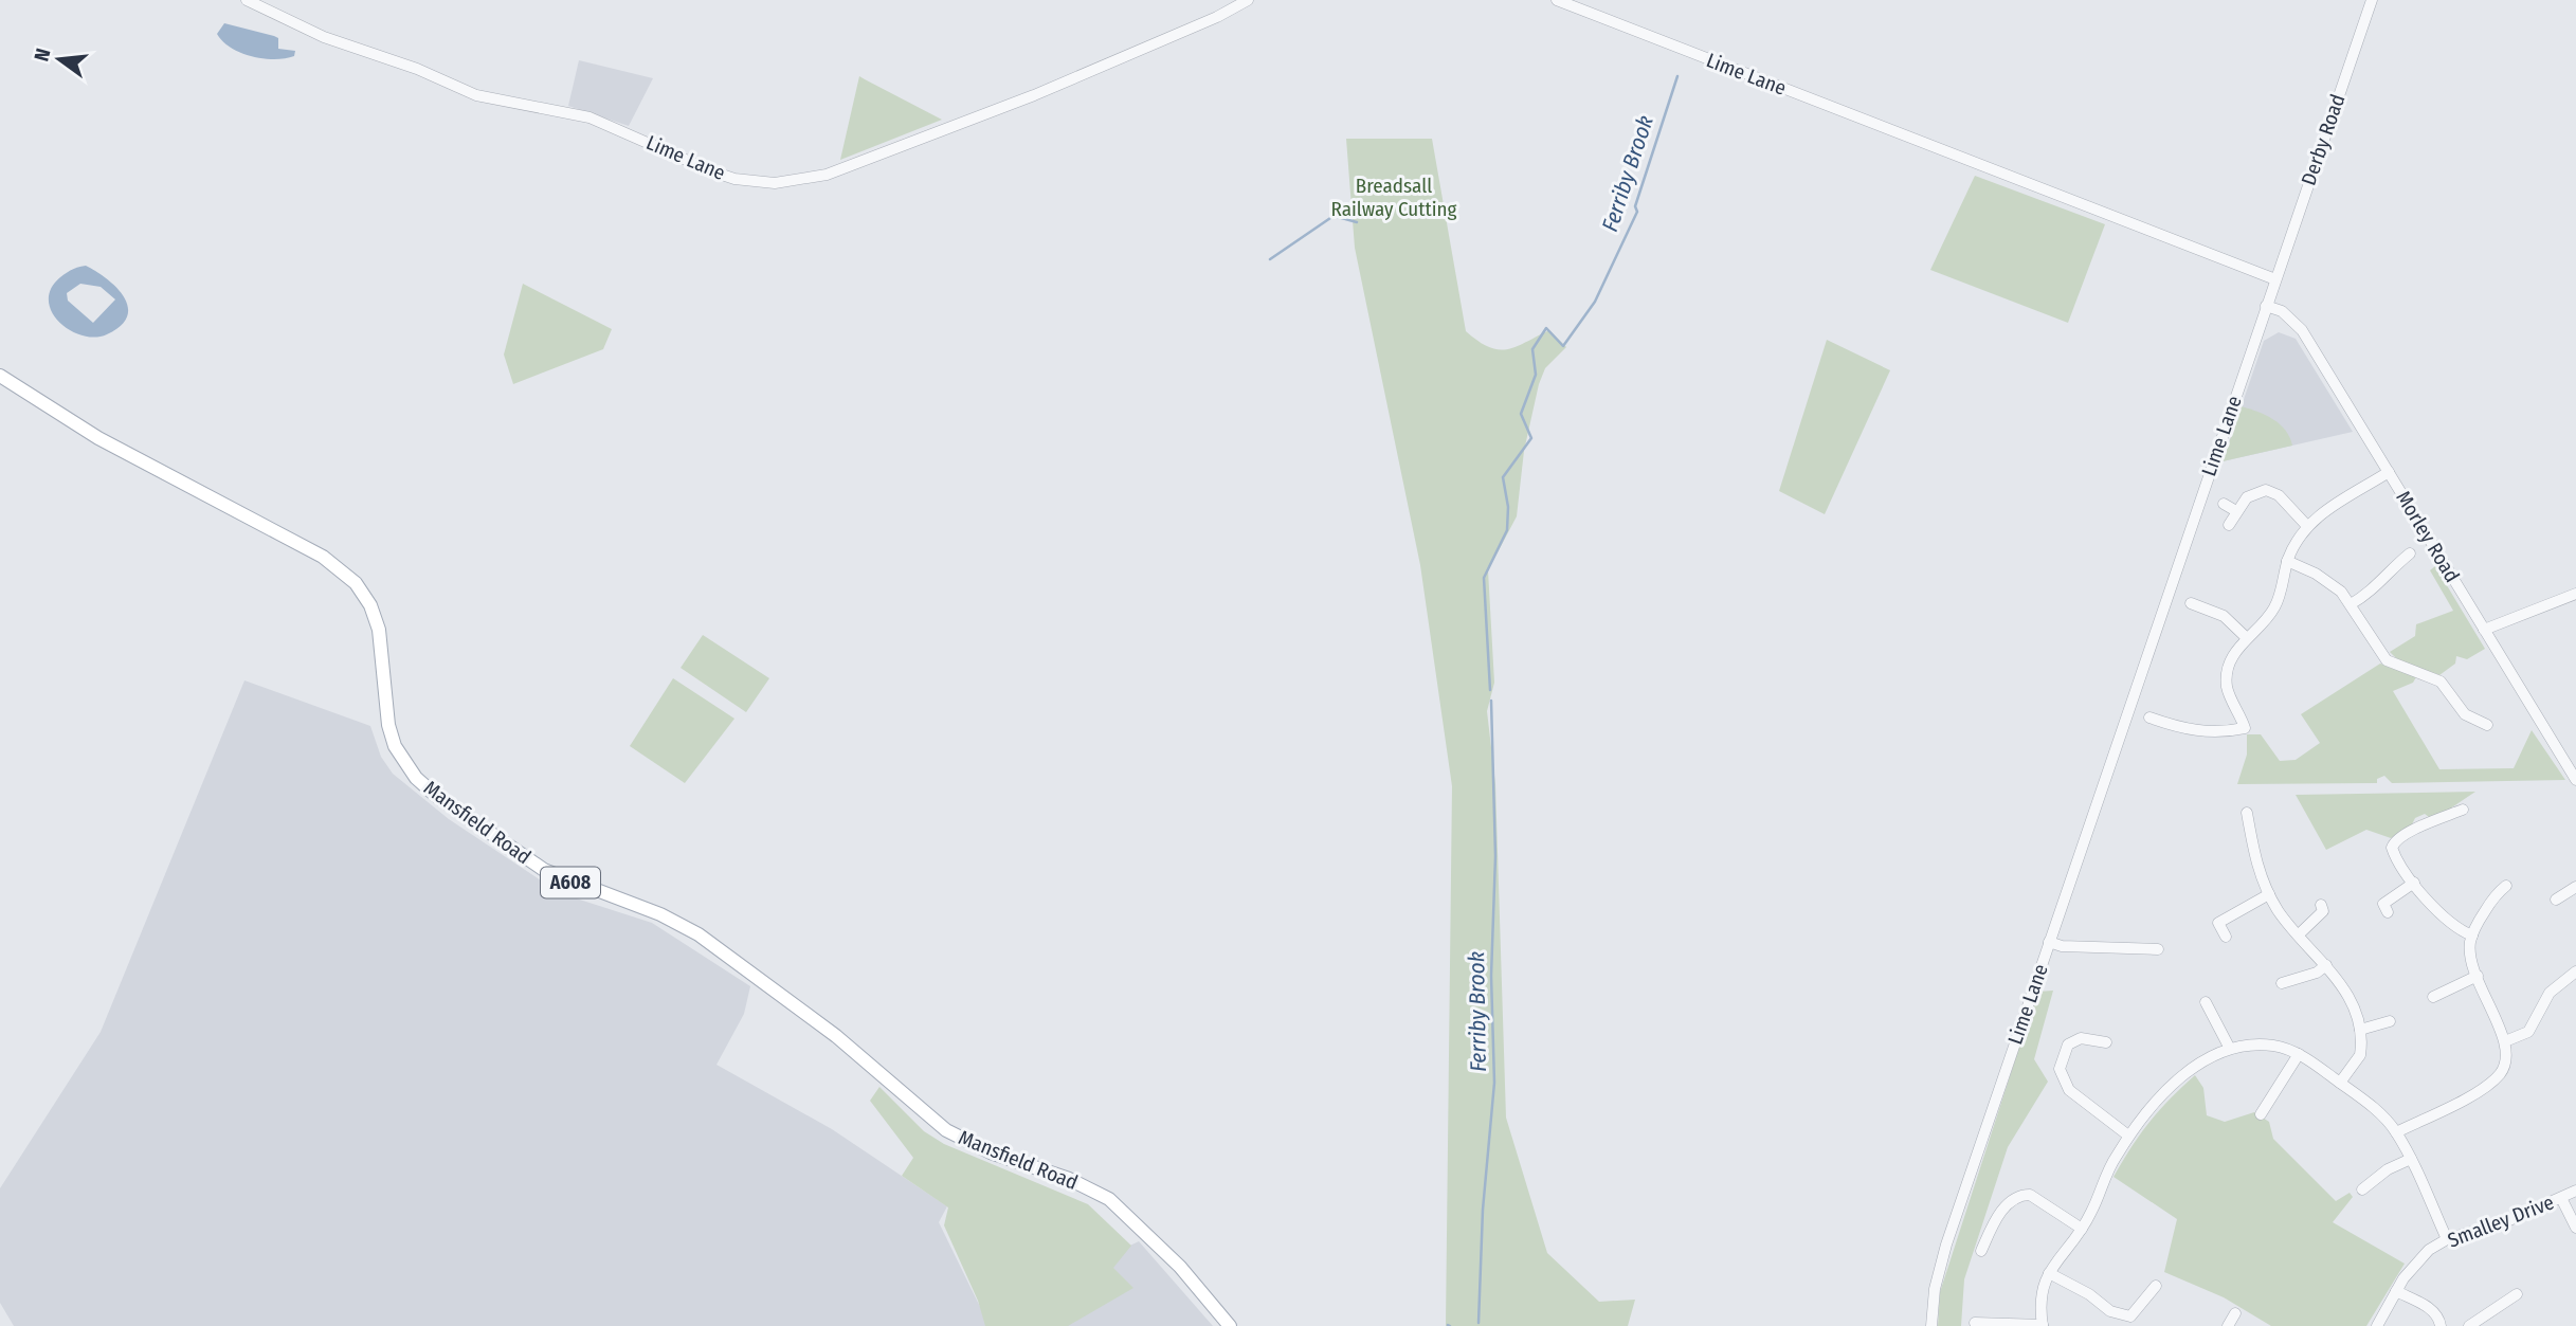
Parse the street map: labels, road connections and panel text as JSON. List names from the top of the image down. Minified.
{"streets":{"main road":["Mansfield Road","A608"],"street":["Lime Lane","Derby Road","Morley Road","Smalley Drive"]},"crossings":[["Lime Lane","Derby Road"],["Lime Lane","Morley Road"]],"water":["Ferriby Brook"],"parks":["Breadsall Railway Cutting"],"north":"left"}
